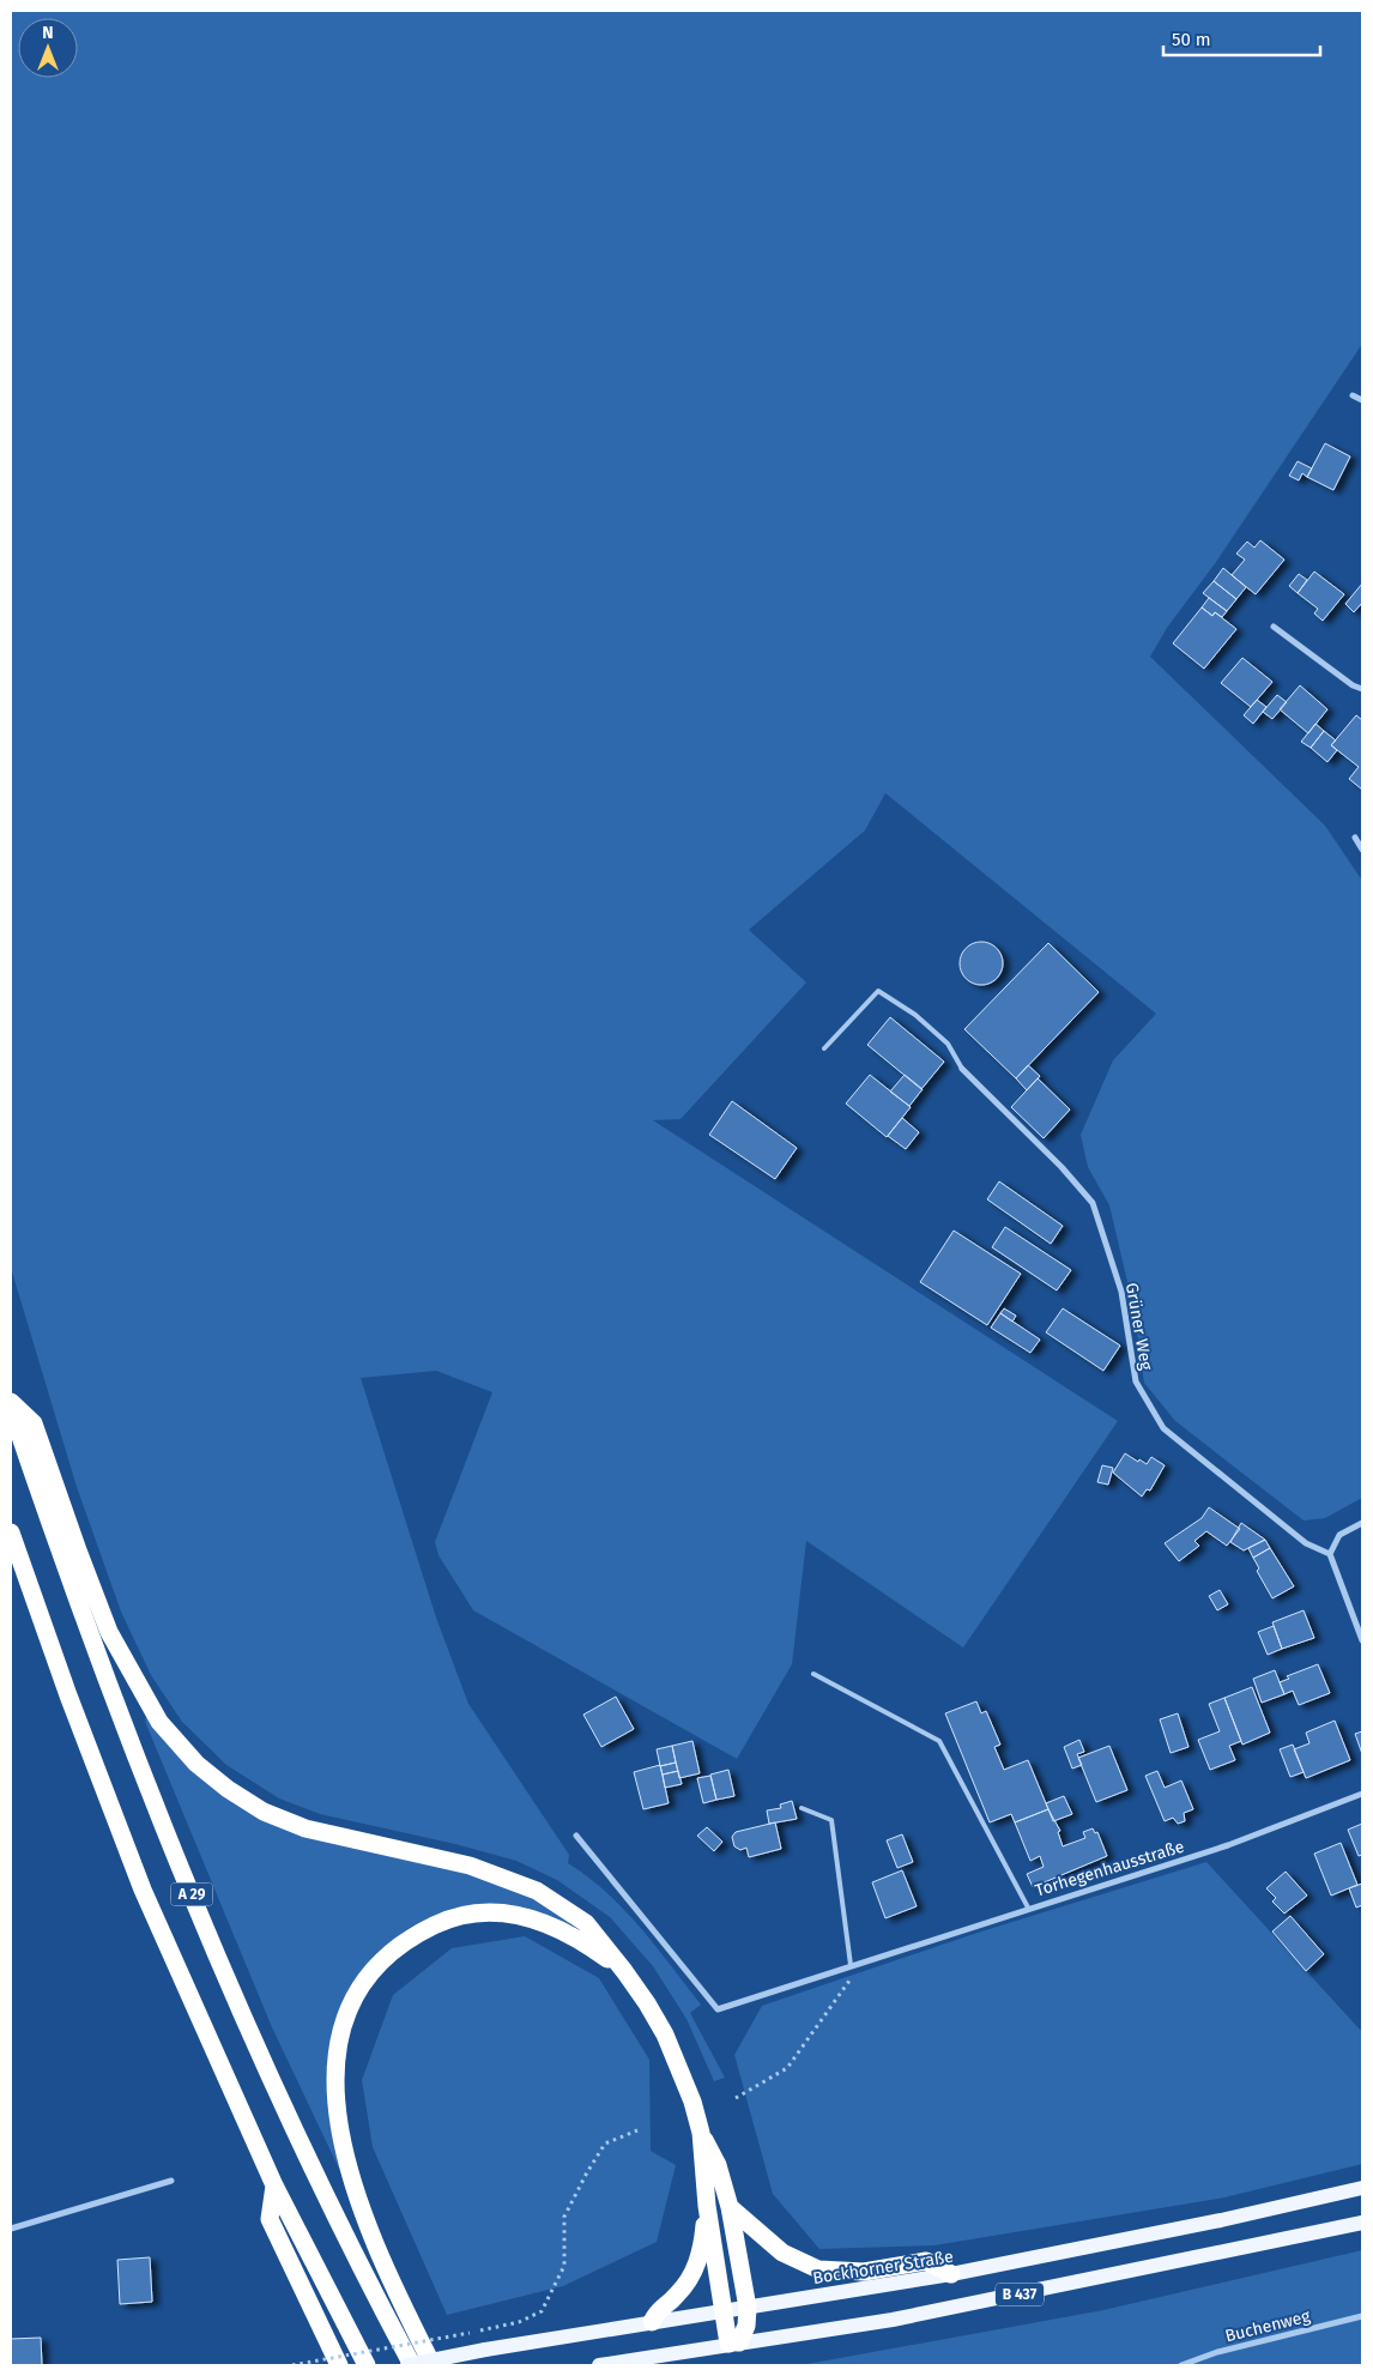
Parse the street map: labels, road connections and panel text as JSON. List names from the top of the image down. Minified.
{"streets":{"highway":["A 29"],"main road":["Bockhorner Straße","B 437"],"street":["Grüner Weg","Torhegenhausstraße","Buchenweg"]},"crossings":[["A 29","Bockhorner Straße"]],"scale_bar":"50 m","north":"top"}
